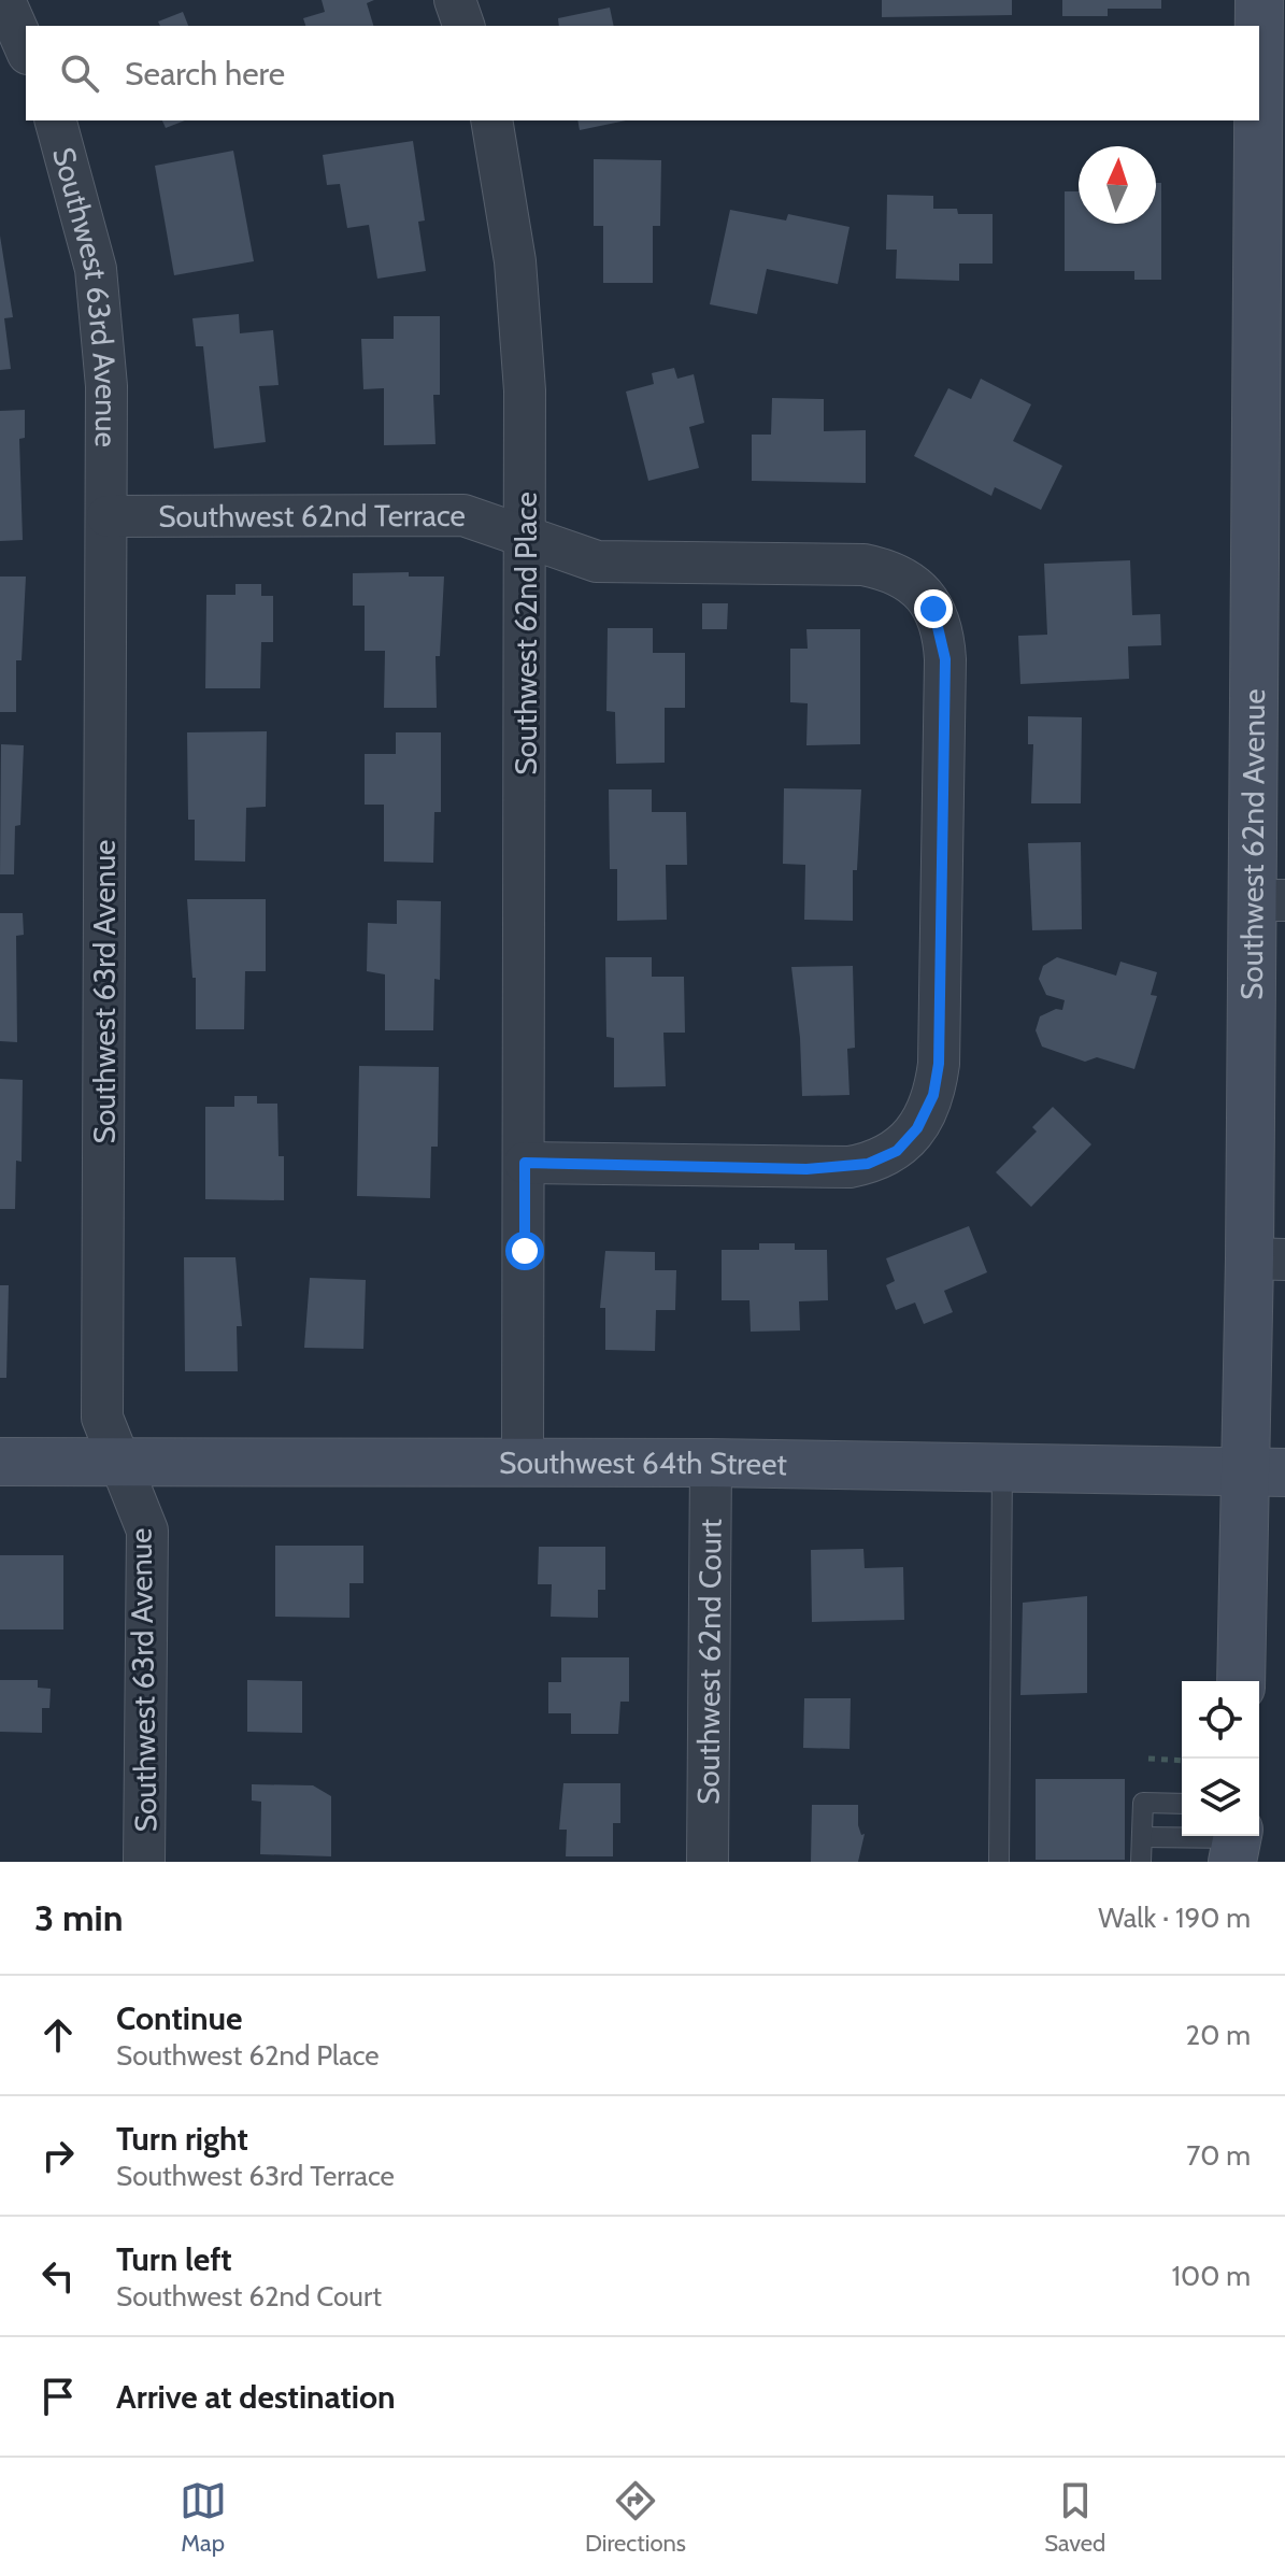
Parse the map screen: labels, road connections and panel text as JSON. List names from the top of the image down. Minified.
{"streets":{"street":["Southwest 63rd Avenue","Southwest 62nd Terrace","Southwest 62nd Place","Southwest 62nd Avenue","Southwest 64th Street","Southwest 62nd Court"]},"crossings":[["Southwest 63rd Avenue","Southwest 62nd Terrace"],["Southwest 63rd Avenue","Southwest 64th Street"],["Southwest 62nd Terrace","Southwest 62nd Place"],["Southwest 62nd Place","Southwest 64th Street"],["Southwest 62nd Avenue","Southwest 64th Street"],["Southwest 64th Street","Southwest 62nd Court"]],"north":"top","page":{"search":"Search here","heading":["3 min","Walk · 190 m"],"list":[["Continue","Southwest 62nd Place","20 m"],["Turn right","Southwest 63rd Terrace","70 m"],["Turn left","Southwest 62nd Court","100 m"],"Arrive at destination"],"nav":["Map","Directions","Saved"]}}
